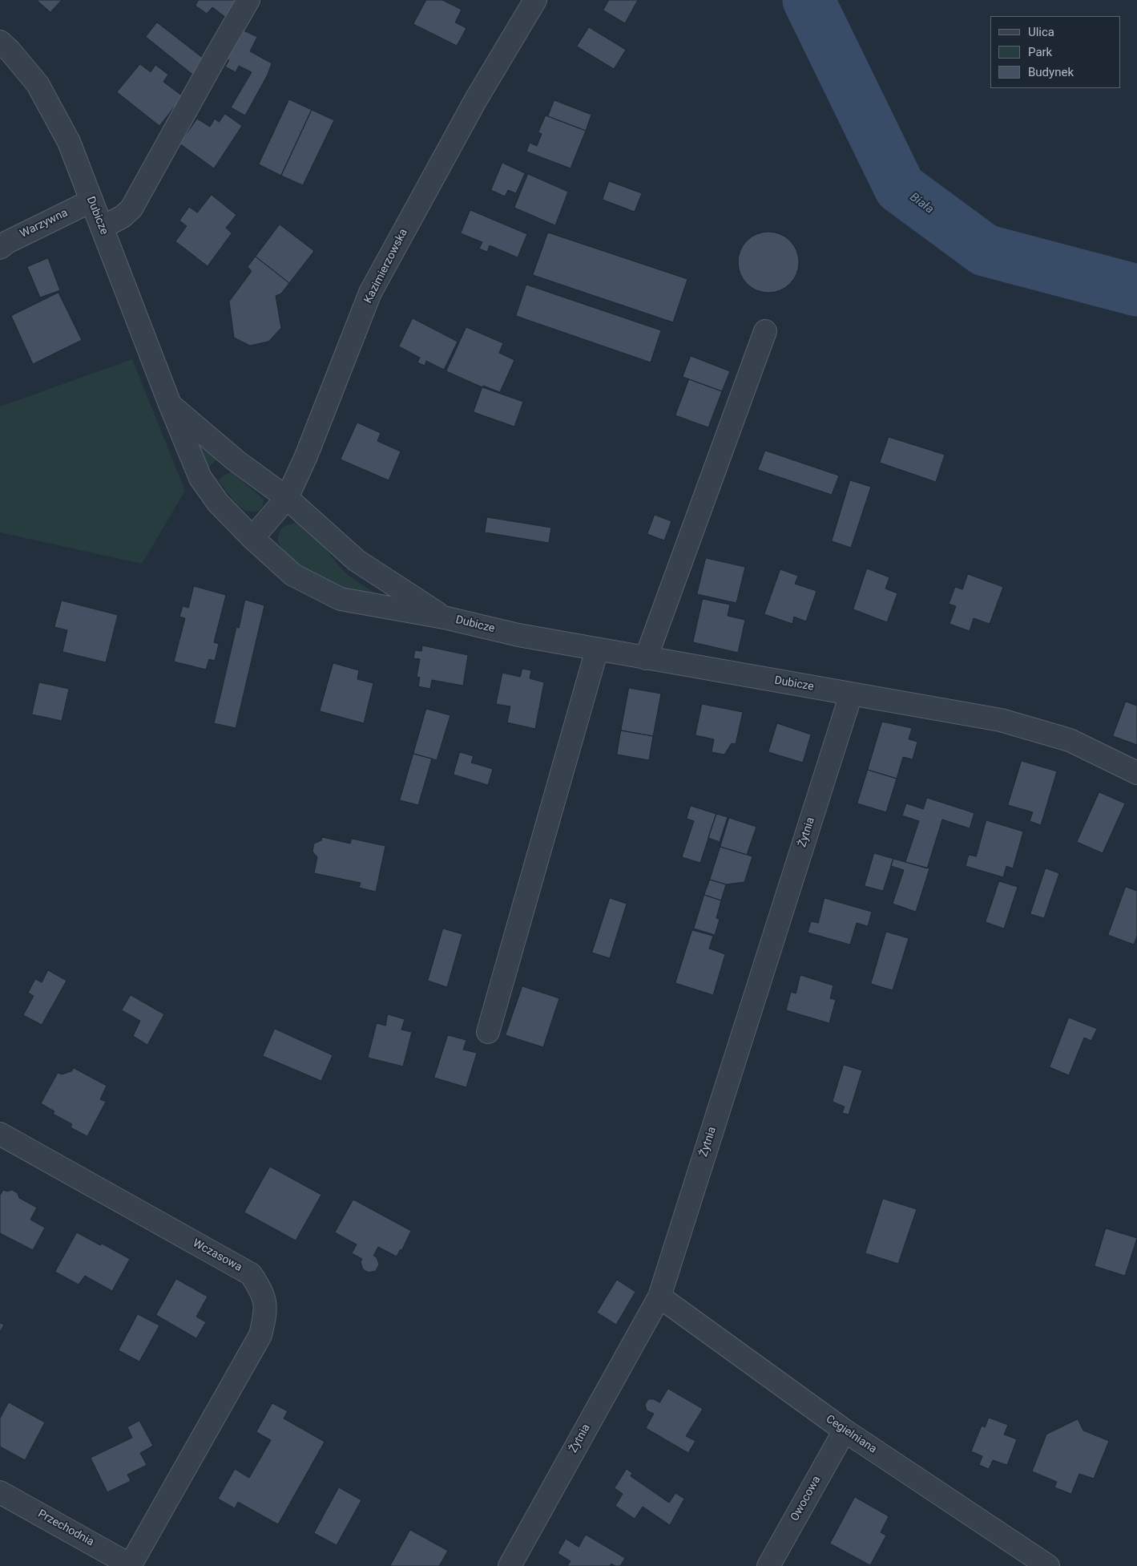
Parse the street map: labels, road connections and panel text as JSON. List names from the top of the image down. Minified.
{"streets":{"street":["Dubicze","Warzywna","Kazimierzowska","Żytnia","Wczasowa","Cegielniana","Owocowa","Przechodnia"]},"crossings":[["Dubicze","Warzywna"],["Dubicze","Kazimierzowska"],["Dubicze","Żytnia"],["Żytnia","Cegielniana"],["Wczasowa","Przechodnia"],["Cegielniana","Owocowa"]],"water":["Biała"],"legend":["Ulica","Park","Budynek"]}
